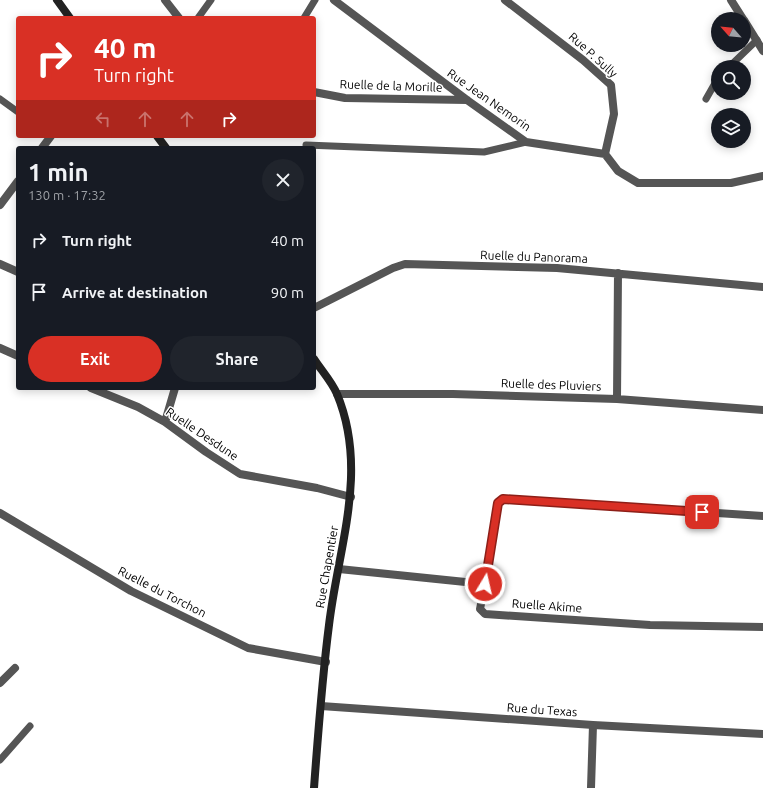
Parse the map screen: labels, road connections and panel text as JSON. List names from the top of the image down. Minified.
{"streets":{"street":["Rue P. Sully","Ruelle de la Morille","Rue Jean Nemorin","Ruelle du Panorama","Ruelle des Pluviers","Ruelle Desdune","Rue Chapentier","Ruelle du Torchon","Ruelle Akime","Rue du Texas"]},"crossings":[["Rue P. Sully","Rue Jean Nemorin"],["Ruelle de la Morille","Rue Jean Nemorin"],["Ruelle des Pluviers","Rue Chapentier"],["Ruelle Desdune","Rue Chapentier"],["Rue Chapentier","Ruelle du Torchon"],["Rue Chapentier","Rue du Texas"]],"north":"top left","page":{"turn":["40 m","Turn right"],"heading":["1 min","130 m · 17:32"],"list":[{"name":"Turn right","value":"40 m"},{"name":"Arrive at destination","value":"90 m"}],"buttons":["Exit","Share"]}}
